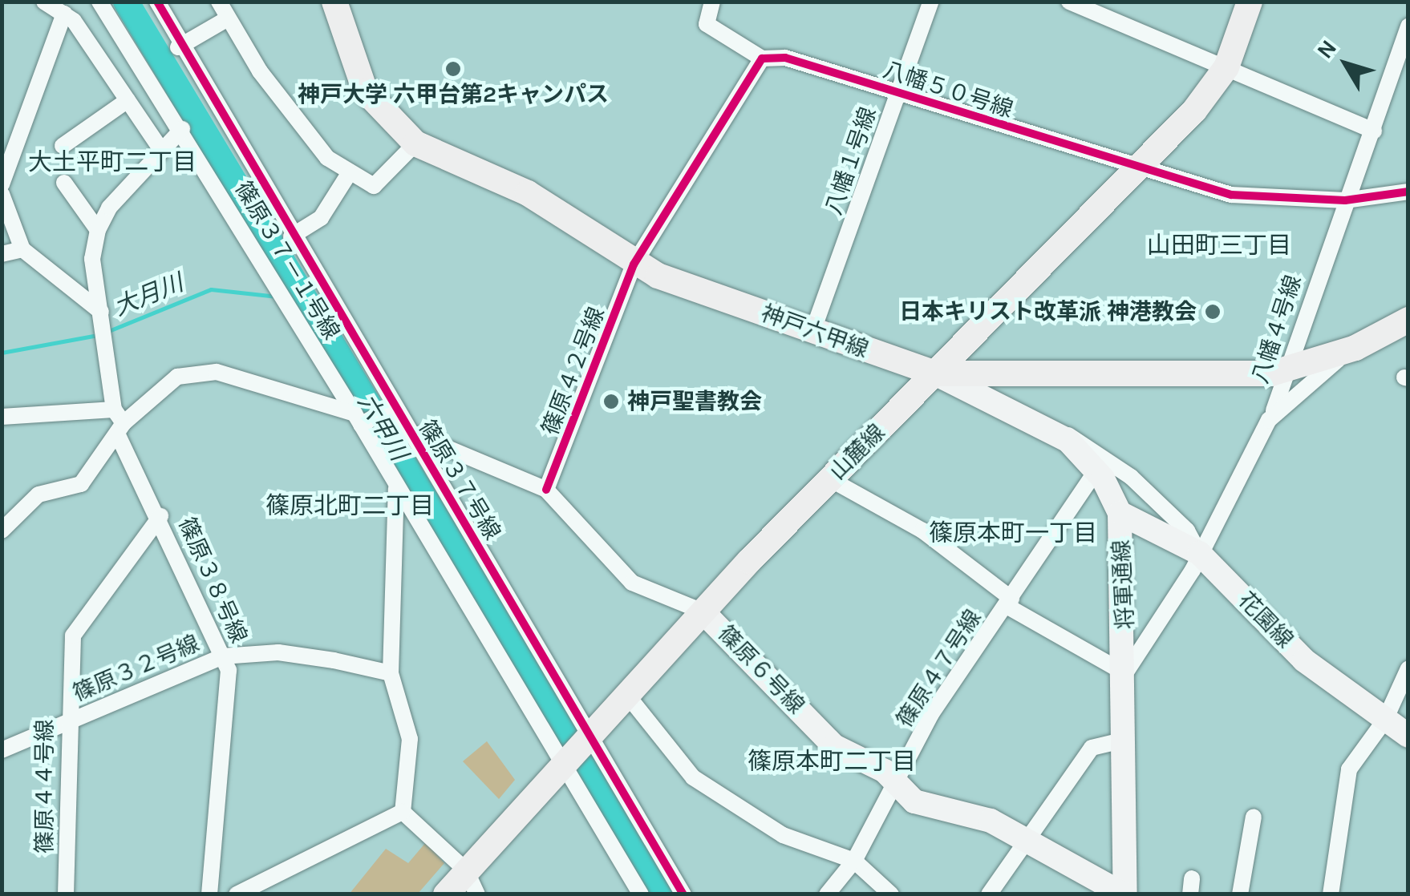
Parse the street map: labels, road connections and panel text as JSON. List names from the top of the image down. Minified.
{"streets":{"main road":["神戸六甲線","山麓線"],"street":["八幡５０号線","八幡１号線","篠原３７－１号線","八幡４号線","篠原４２号線","篠原３７号線","篠原３８号線","将軍通線","花園線","篠原３２号線","篠原４７号線","篠原６号線","篠原４４号線"]},"crossings":[["八幡５０号線","八幡１号線"],["八幡５０号線","八幡４号線"],["八幡５０号線","山麓線"],["八幡１号線","神戸六甲線"],["篠原３７－１号線","山麓線"],["八幡４号線","神戸六甲線"],["八幡４号線","将軍通線"],["八幡４号線","花園線"],["神戸六甲線","篠原４２号線"],["神戸六甲線","山麓線"],["神戸六甲線","将軍通線"],["篠原４２号線","篠原６号線"],["山麓線","篠原３７号線"],["山麓線","将軍通線"],["山麓線","篠原６号線"],["篠原３７号線","篠原６号線"],["篠原３８号線","篠原３２号線"],["篠原３８号線","篠原４４号線"],["将軍通線","花園線"],["将軍通線","篠原４７号線"],["将軍通線","篠原６号線"],["篠原３２号線","篠原４４号線"],["篠原４７号線","篠原６号線"]],"districts":["大土平町二丁目","山田町三丁目","篠原北町二丁目","篠原本町一丁目","篠原本町二丁目"],"water":["大月川","六甲川"],"places":["神戸大学 六甲台第2キャンパス","日本キリスト改革派 神港教会","神戸聖書教会"],"north":"top left"}
